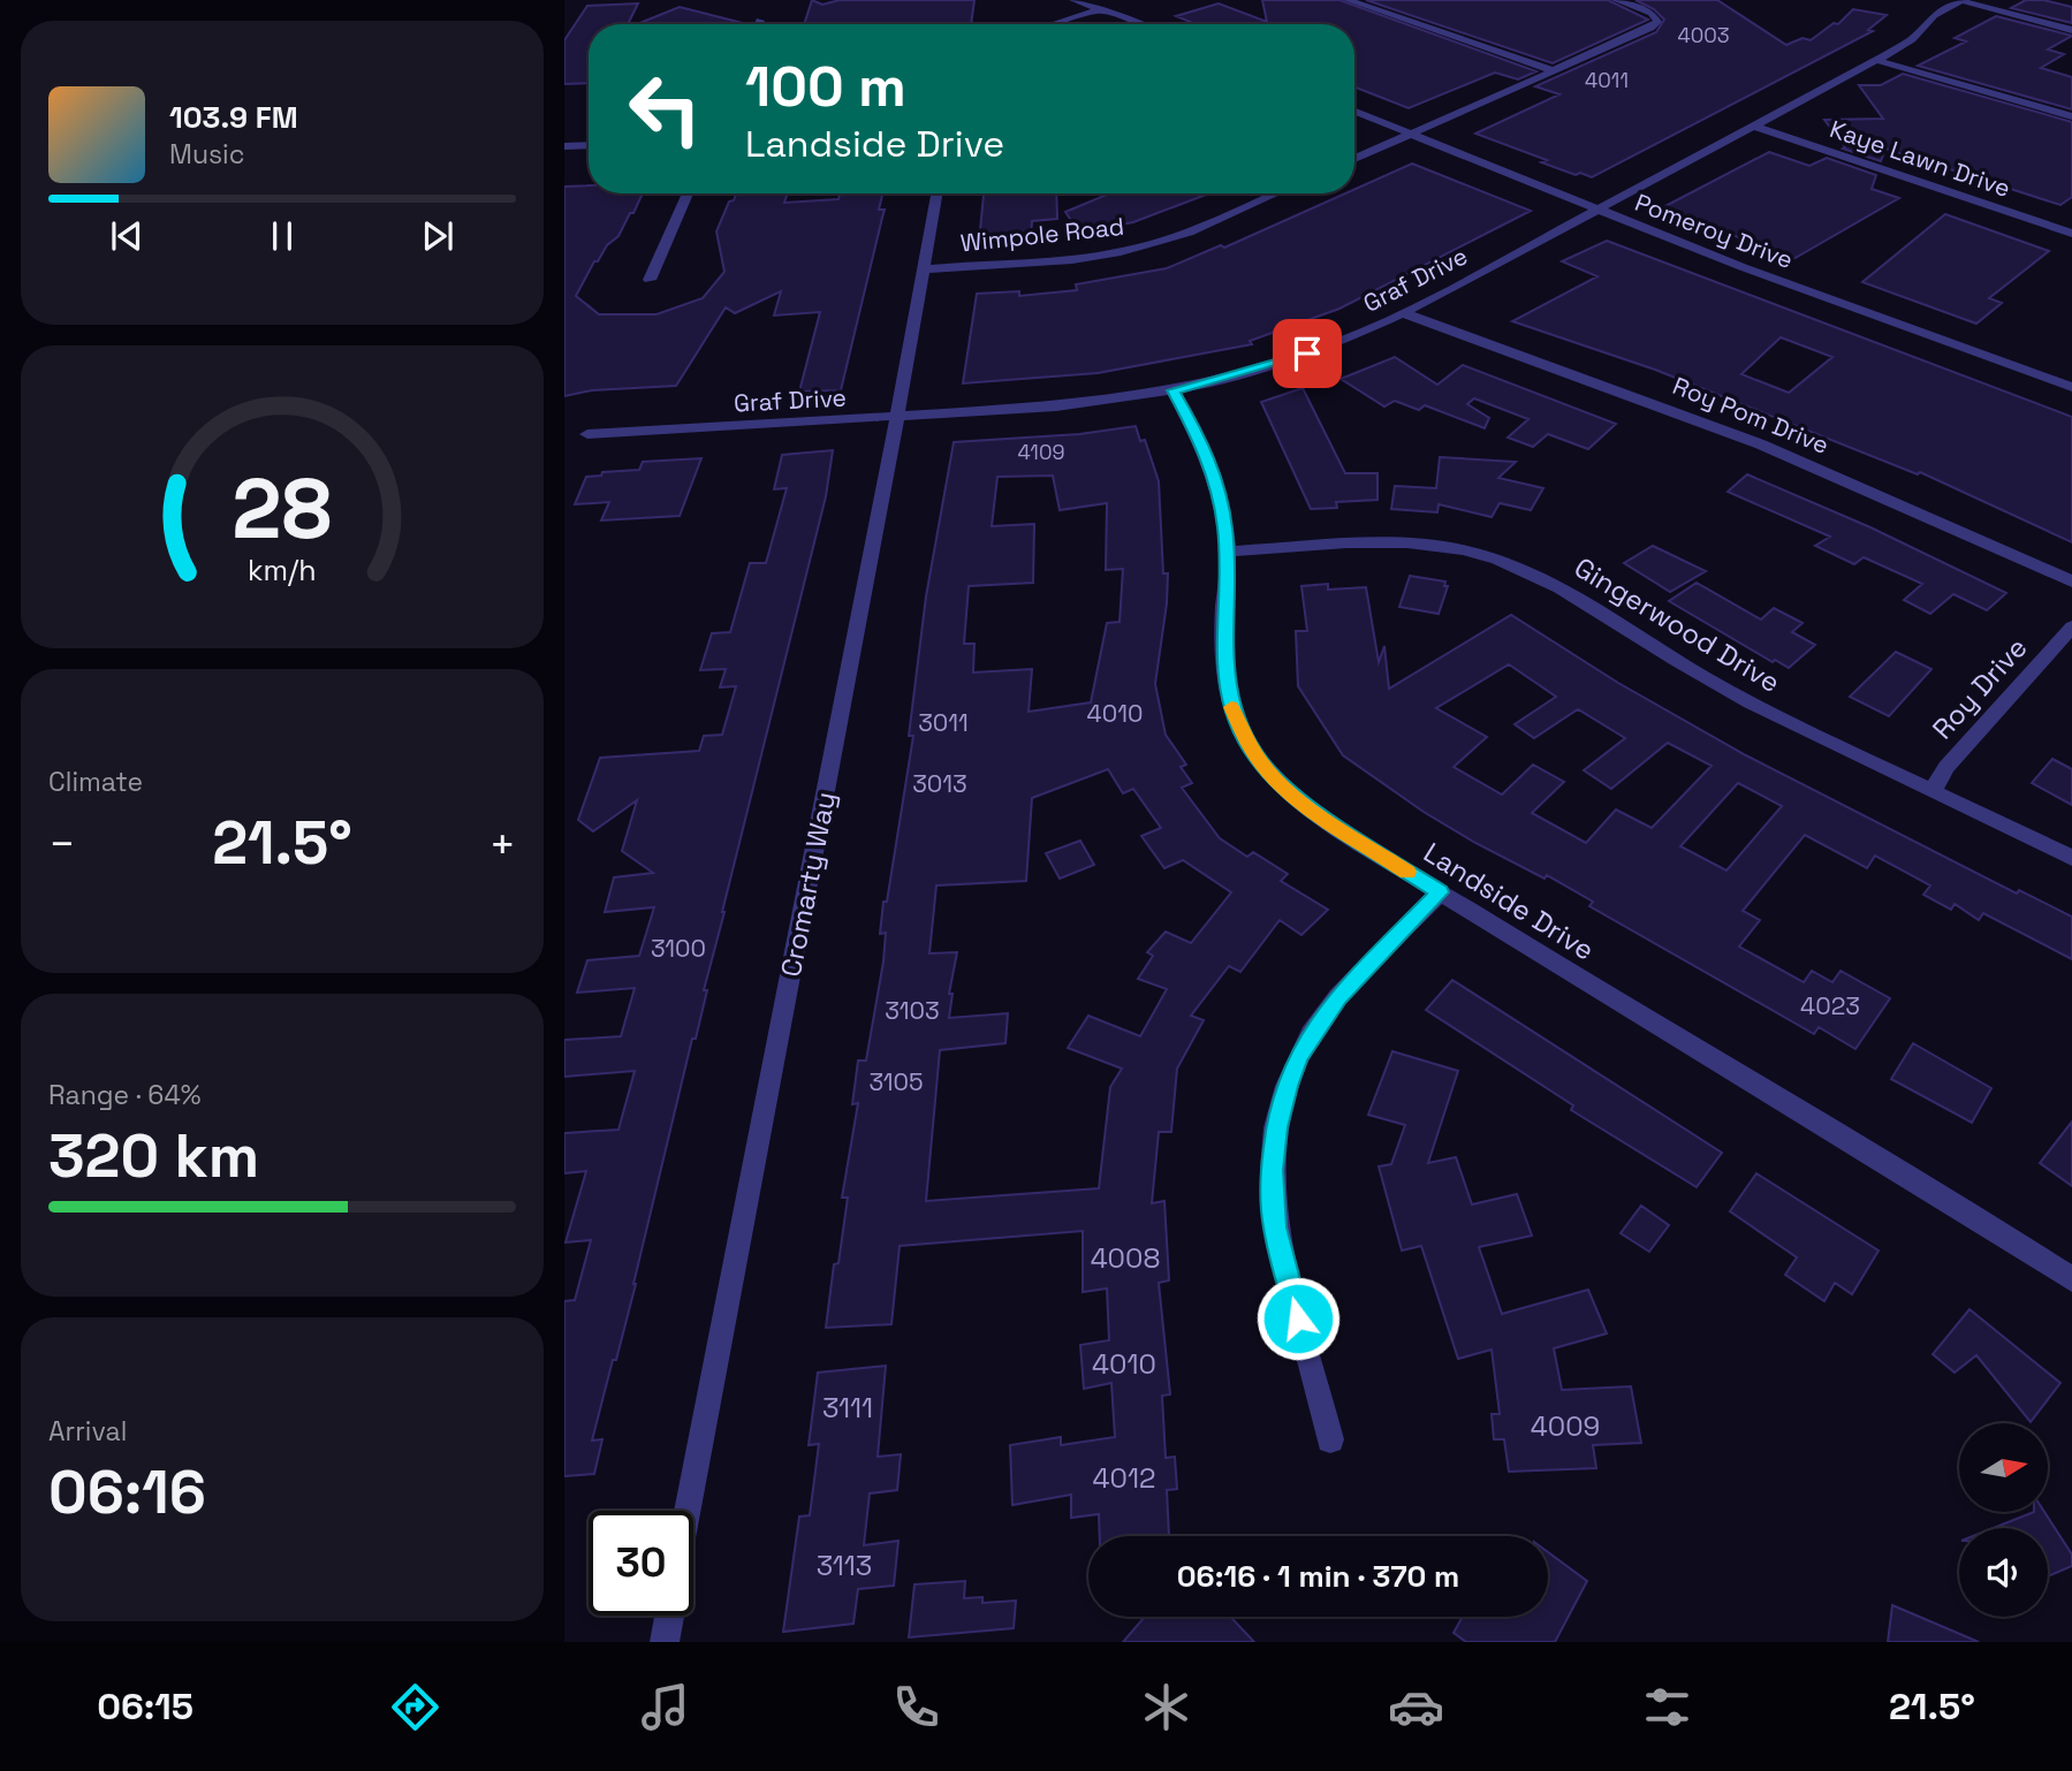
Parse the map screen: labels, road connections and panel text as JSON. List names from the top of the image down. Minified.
{"streets":{"street":["Kaye Lawn Drive","Pomeroy Drive","Wimpole Road","Graf Drive","Roy Pom Drive","Gingerwood Drive","Roy Drive","Cromarty Way","Landside Drive"]},"crossings":[["Kaye Lawn Drive","Graf Drive"],["Pomeroy Drive","Graf Drive"],["Wimpole Road","Cromarty Way"],["Graf Drive","Roy Pom Drive"],["Graf Drive","Cromarty Way"],["Graf Drive","Landside Drive"],["Gingerwood Drive","Roy Drive"],["Gingerwood Drive","Landside Drive"]],"house_numbers":["4003","4011","4109","4010","3011","3013","3100","4023","3103","3105","4008","4010","3111","4009","4012","3113"],"north":"right","page":{"turn":["100 m","Landside Drive"],"song":["103.9 FM","Music"],"tile":["Climate",["Range · 64%","320 km"],["Arrival","06:16"]],"heat":["−","21.5°","+"],"limit":"30","trip":"06:16 · 1 min · 370 m","tabs":["06:15","21.5°"],"gauge":["28","km/h"]}}
